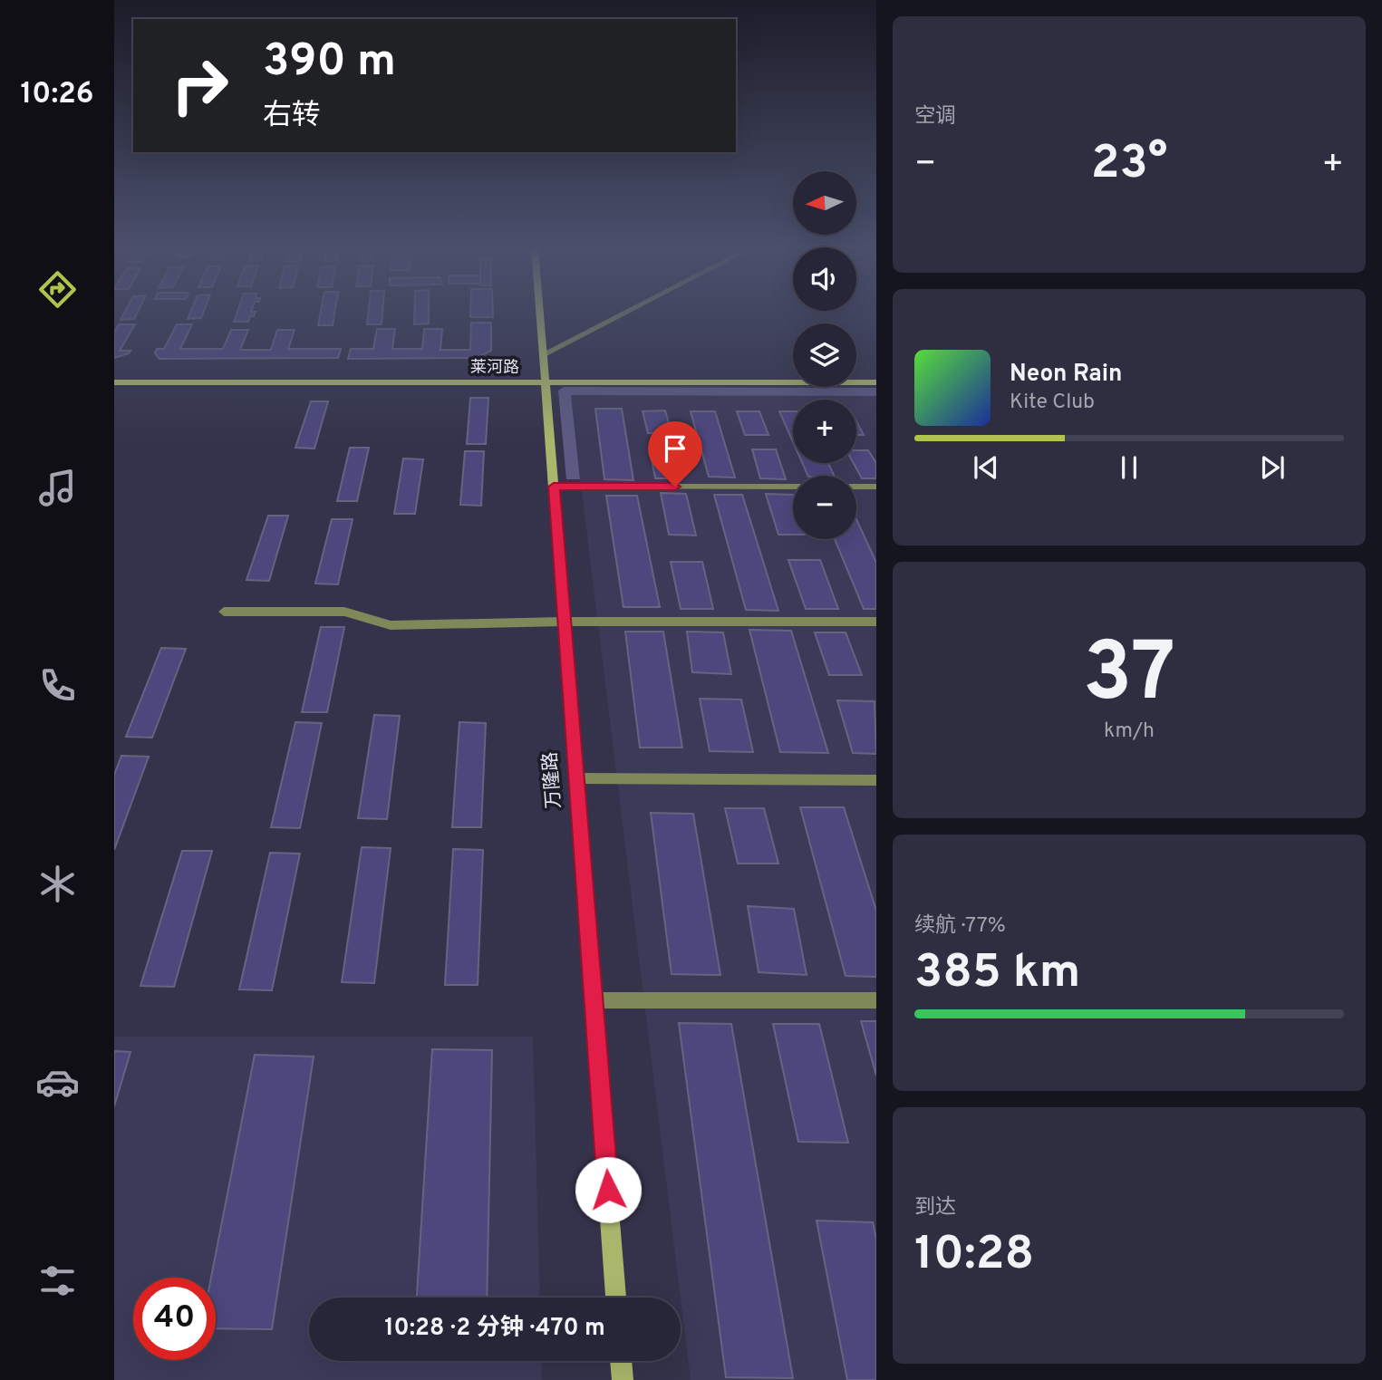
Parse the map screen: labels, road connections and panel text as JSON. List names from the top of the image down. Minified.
{"streets":{"street":["莱河路","万隆路"]},"crossings":[["莱河路","万隆路"]],"north":"left","page":{"tabs":"10:26","tile":["空调",["37","km/h"],["续航 · 77%","385 km"],["到达","10:28"]],"turn":["390 m","右转"],"heat":["−","23°","+"],"map_buttons":["+","−"],"song":["Neon Rain","Kite Club"],"limit":"40","trip":"10:28 · 2 分钟 · 470 m"}}
